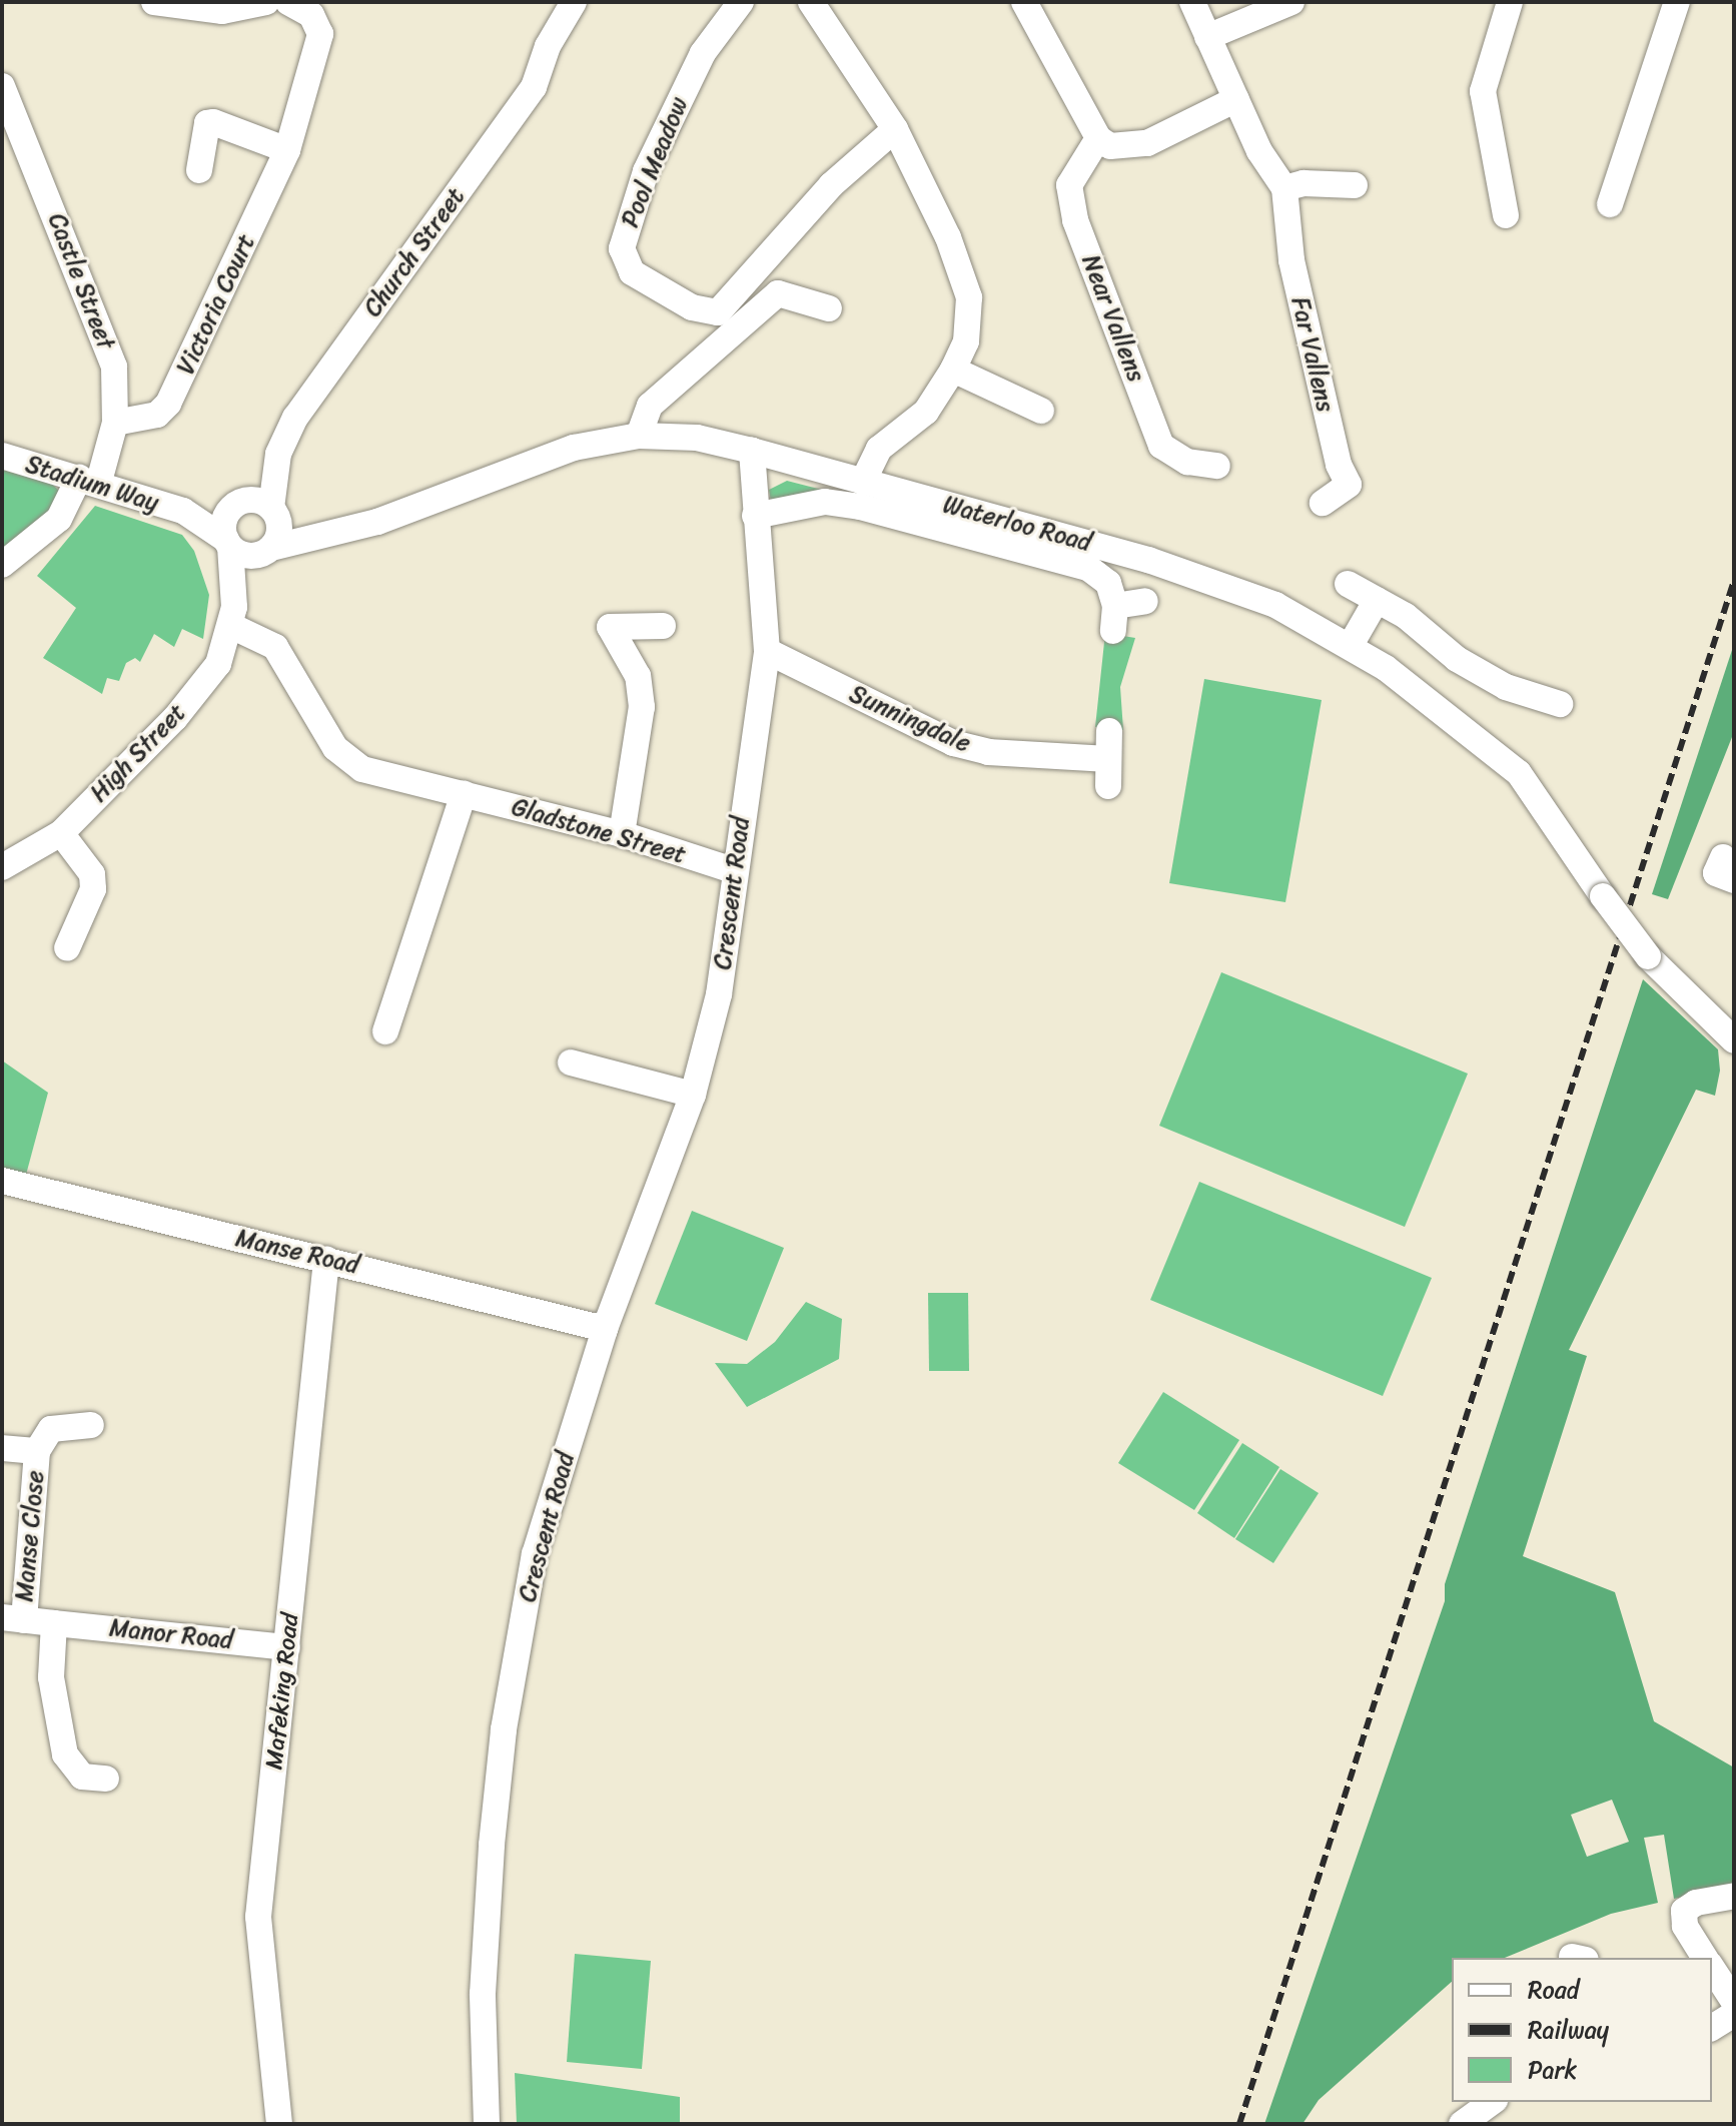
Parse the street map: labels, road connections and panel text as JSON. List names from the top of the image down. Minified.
{"streets":{"street":["Pool Meadow","Church Street","Castle Street","Victoria Court","Near Vallens","Far Vallens","Stadium Way","Waterloo Road","Sunningdale","High Street","Gladstone Street","Crescent Road","Manse Road","Manse Close","Manor Road","Mafeking Road"]},"crossings":[["Church Street","Stadium Way"],["Church Street","Waterloo Road"],["Church Street","High Street"],["Castle Street","Victoria Court"],["Castle Street","Stadium Way"],["Stadium Way","Waterloo Road"],["Stadium Way","High Street"],["Waterloo Road","High Street"],["Waterloo Road","Crescent Road"],["Sunningdale","Crescent Road"],["High Street","Gladstone Street"],["Gladstone Street","Crescent Road"],["Crescent Road","Manse Road"],["Manse Road","Mafeking Road"],["Manse Close","Manor Road"],["Manor Road","Mafeking Road"]],"legend":["Road","Railway","Park"]}
